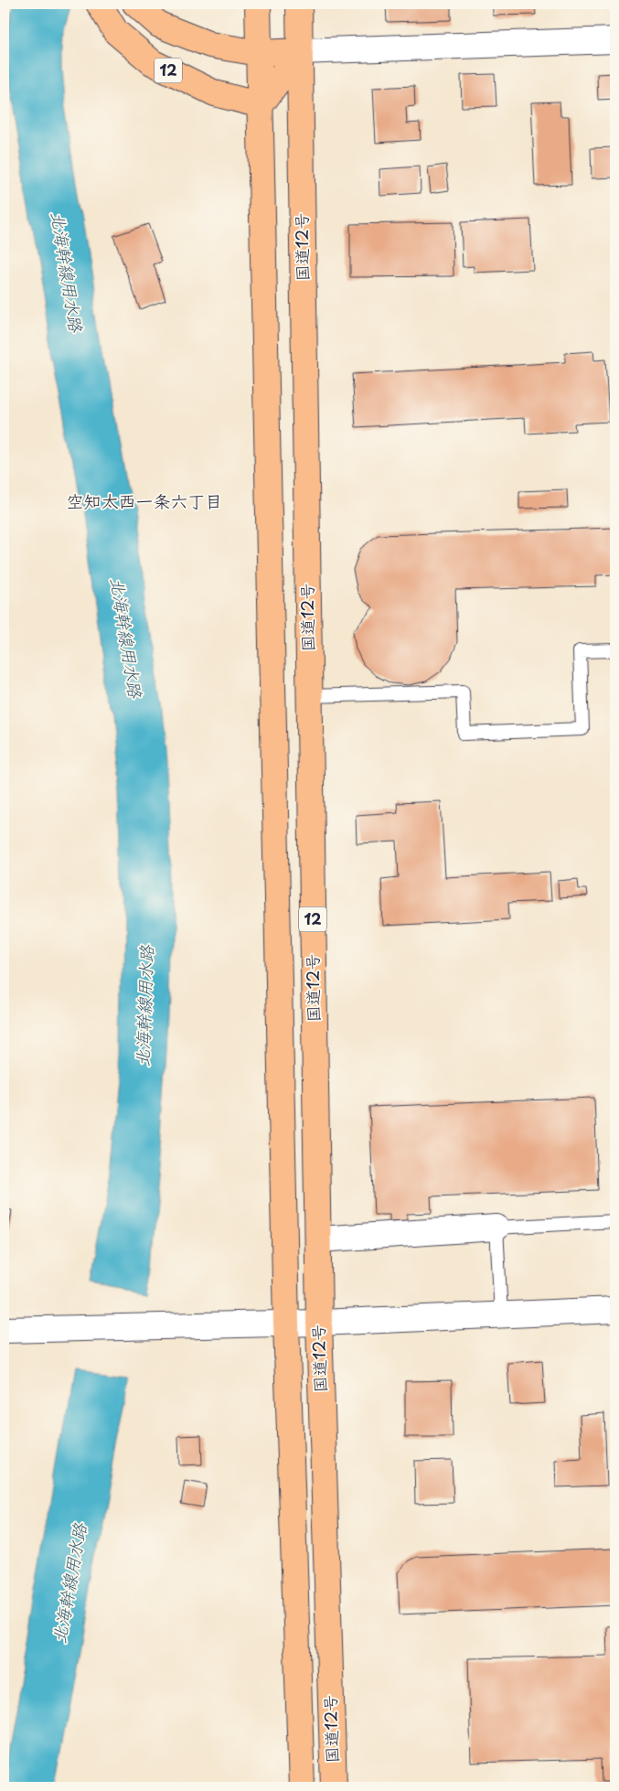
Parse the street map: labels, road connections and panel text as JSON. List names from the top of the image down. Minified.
{"streets":{"highway":["12","国道12号"]},"crossings":[["12","国道12号"]],"districts":["空知太西一条六丁目"],"water":["北海幹線用水路"]}
